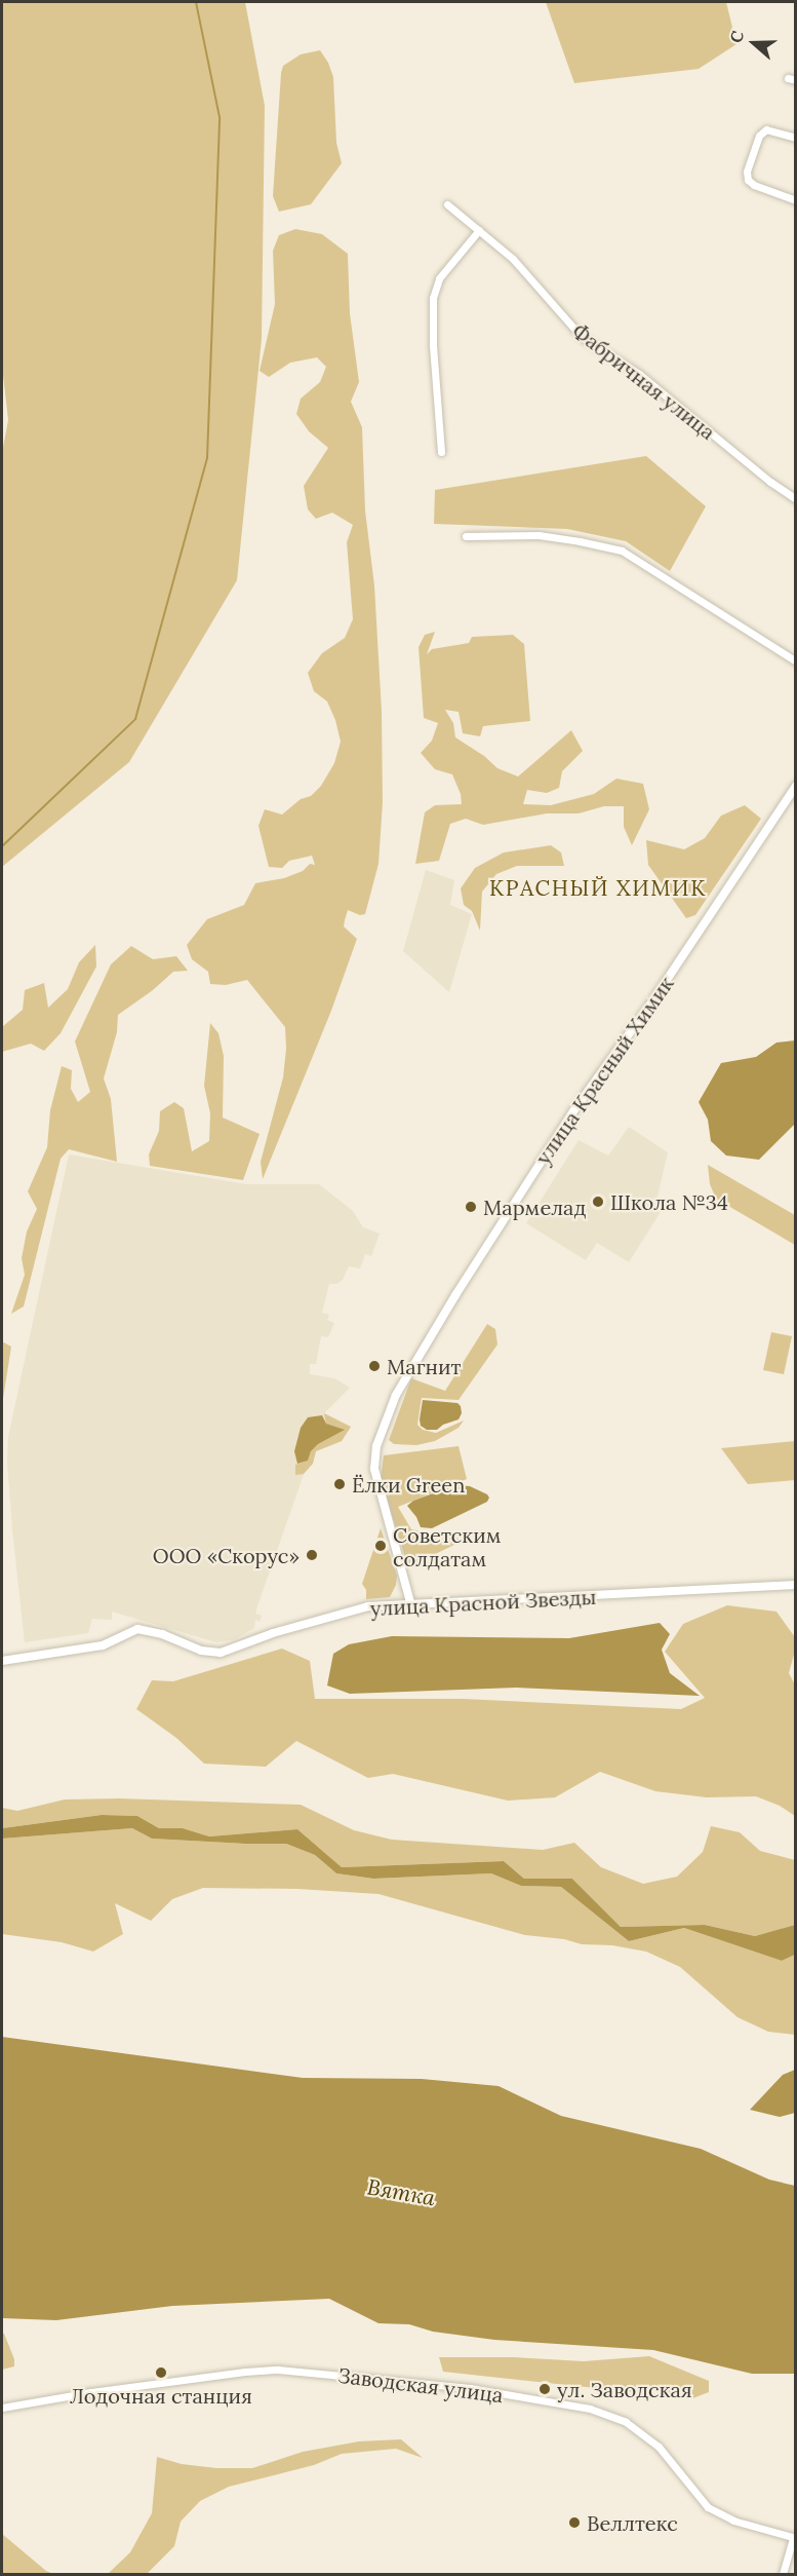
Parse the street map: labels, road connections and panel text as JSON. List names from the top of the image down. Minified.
{"streets":{"street":["Фабричная улица","улица Красный Химик","улица Красной Звезды","Заводская улица"]},"crossings":[["улица Красный Химик","улица Красной Звезды"]],"districts":["КРАСНЫЙ ХИМИК"],"water":["Вятка"],"places":["Школа №34","Мармелад","Магнит","Ёлки Green","Советским солдатам","ООО «Скорус»","Лодочная станция","ул. Заводская","Веллтекс"],"north":"left"}
